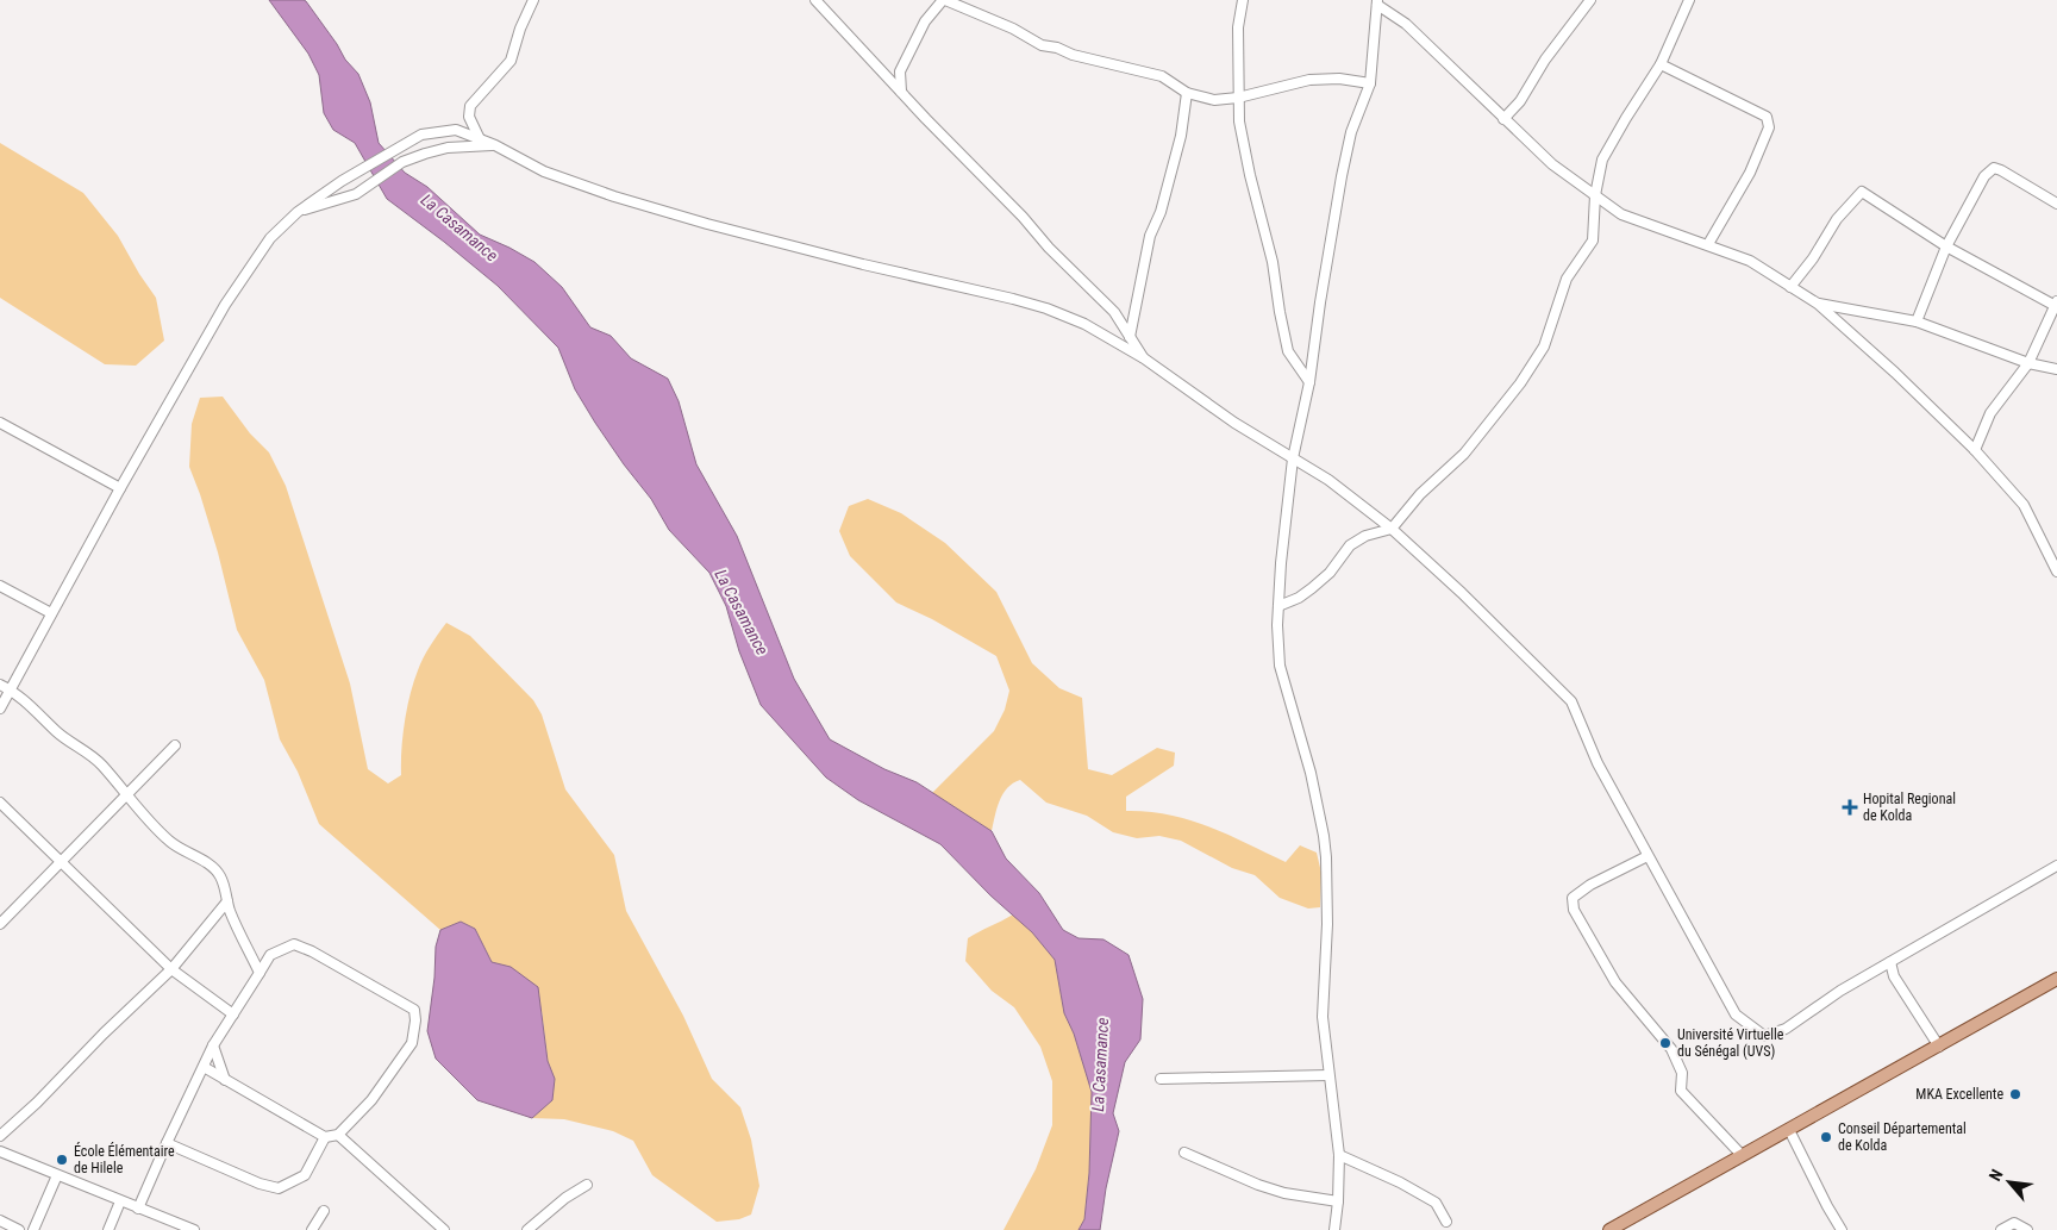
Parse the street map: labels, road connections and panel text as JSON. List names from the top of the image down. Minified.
{"water":["La Casamance"],"places":{"health":["Hopital Regional de Kolda"],"other":["Université Virtuelle du Sénégal (UVS)","MKA Excellente","Conseil Départemental de Kolda","École Élémentaire de Hilele"]},"north":"top left"}
